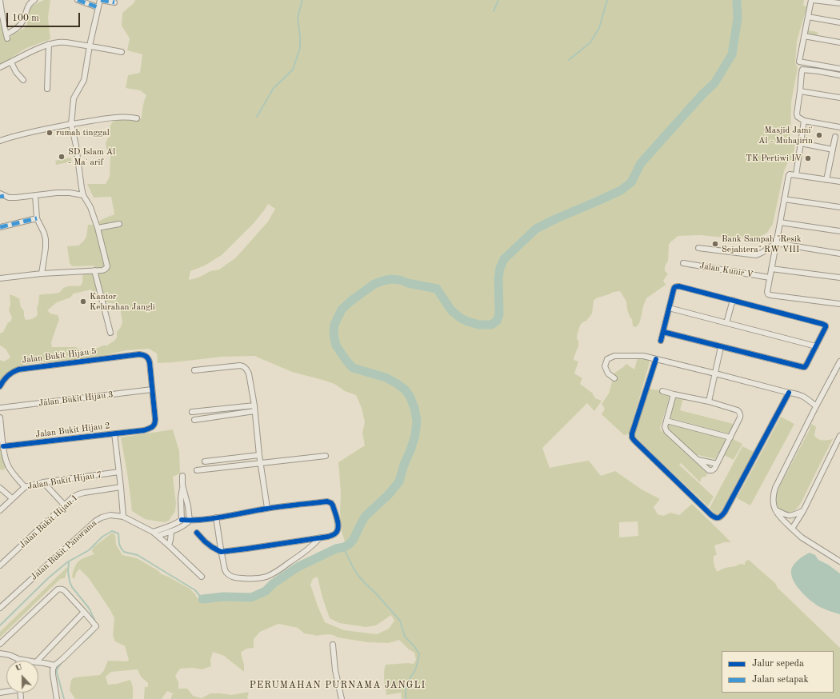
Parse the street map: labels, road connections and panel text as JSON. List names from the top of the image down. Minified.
{"streets":{"street":["Jalan Kunir V","Jalan Bukit Hijau 5","Jalan Bukit Hijau 3","Jalan Bukit Hijau 2","Jalan Bukit Hijau 7","Jalan Bukit Hijau 1","Jalan Bukit Panorama"]},"crossings":[["Jalan Bukit Hijau 5","Jalan Bukit Hijau 3"],["Jalan Bukit Hijau 5","Jalan Bukit Hijau 2"],["Jalan Bukit Hijau 3","Jalan Bukit Hijau 2"]],"districts":["PERUMAHAN PURNAMA JANGLI"],"places":["rumah tinggal","Masjid Jami' Al - Muhajirin","SD Islam Al - Ma' arif","TK Pertiwi IV","Bank Sampah \"Resik Sejahtera\" RW VIII","Kantor Kelurahan Jangli"],"legend":["Jalur sepeda","Jalan setapak"],"scale_bar":"100 m","north":"top"}
